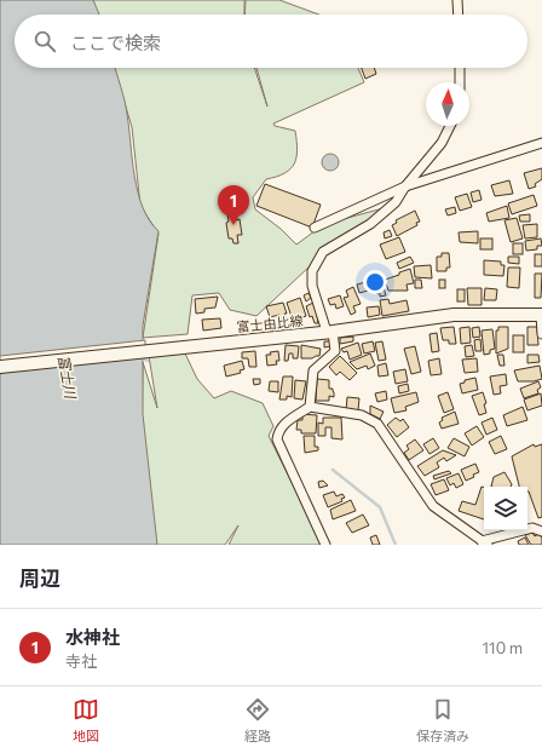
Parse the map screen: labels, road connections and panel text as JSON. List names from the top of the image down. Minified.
{"streets":{"main road":["富士由比線"]},"water":["富士川"],"north":"top","page":{"search":"ここで検索","pins":"1","heading":"周辺","list":[{"mark":"1","name":"水神社","note":"寺社","value":"110 m"}],"nav":["地図","経路","保存済み"]}}
